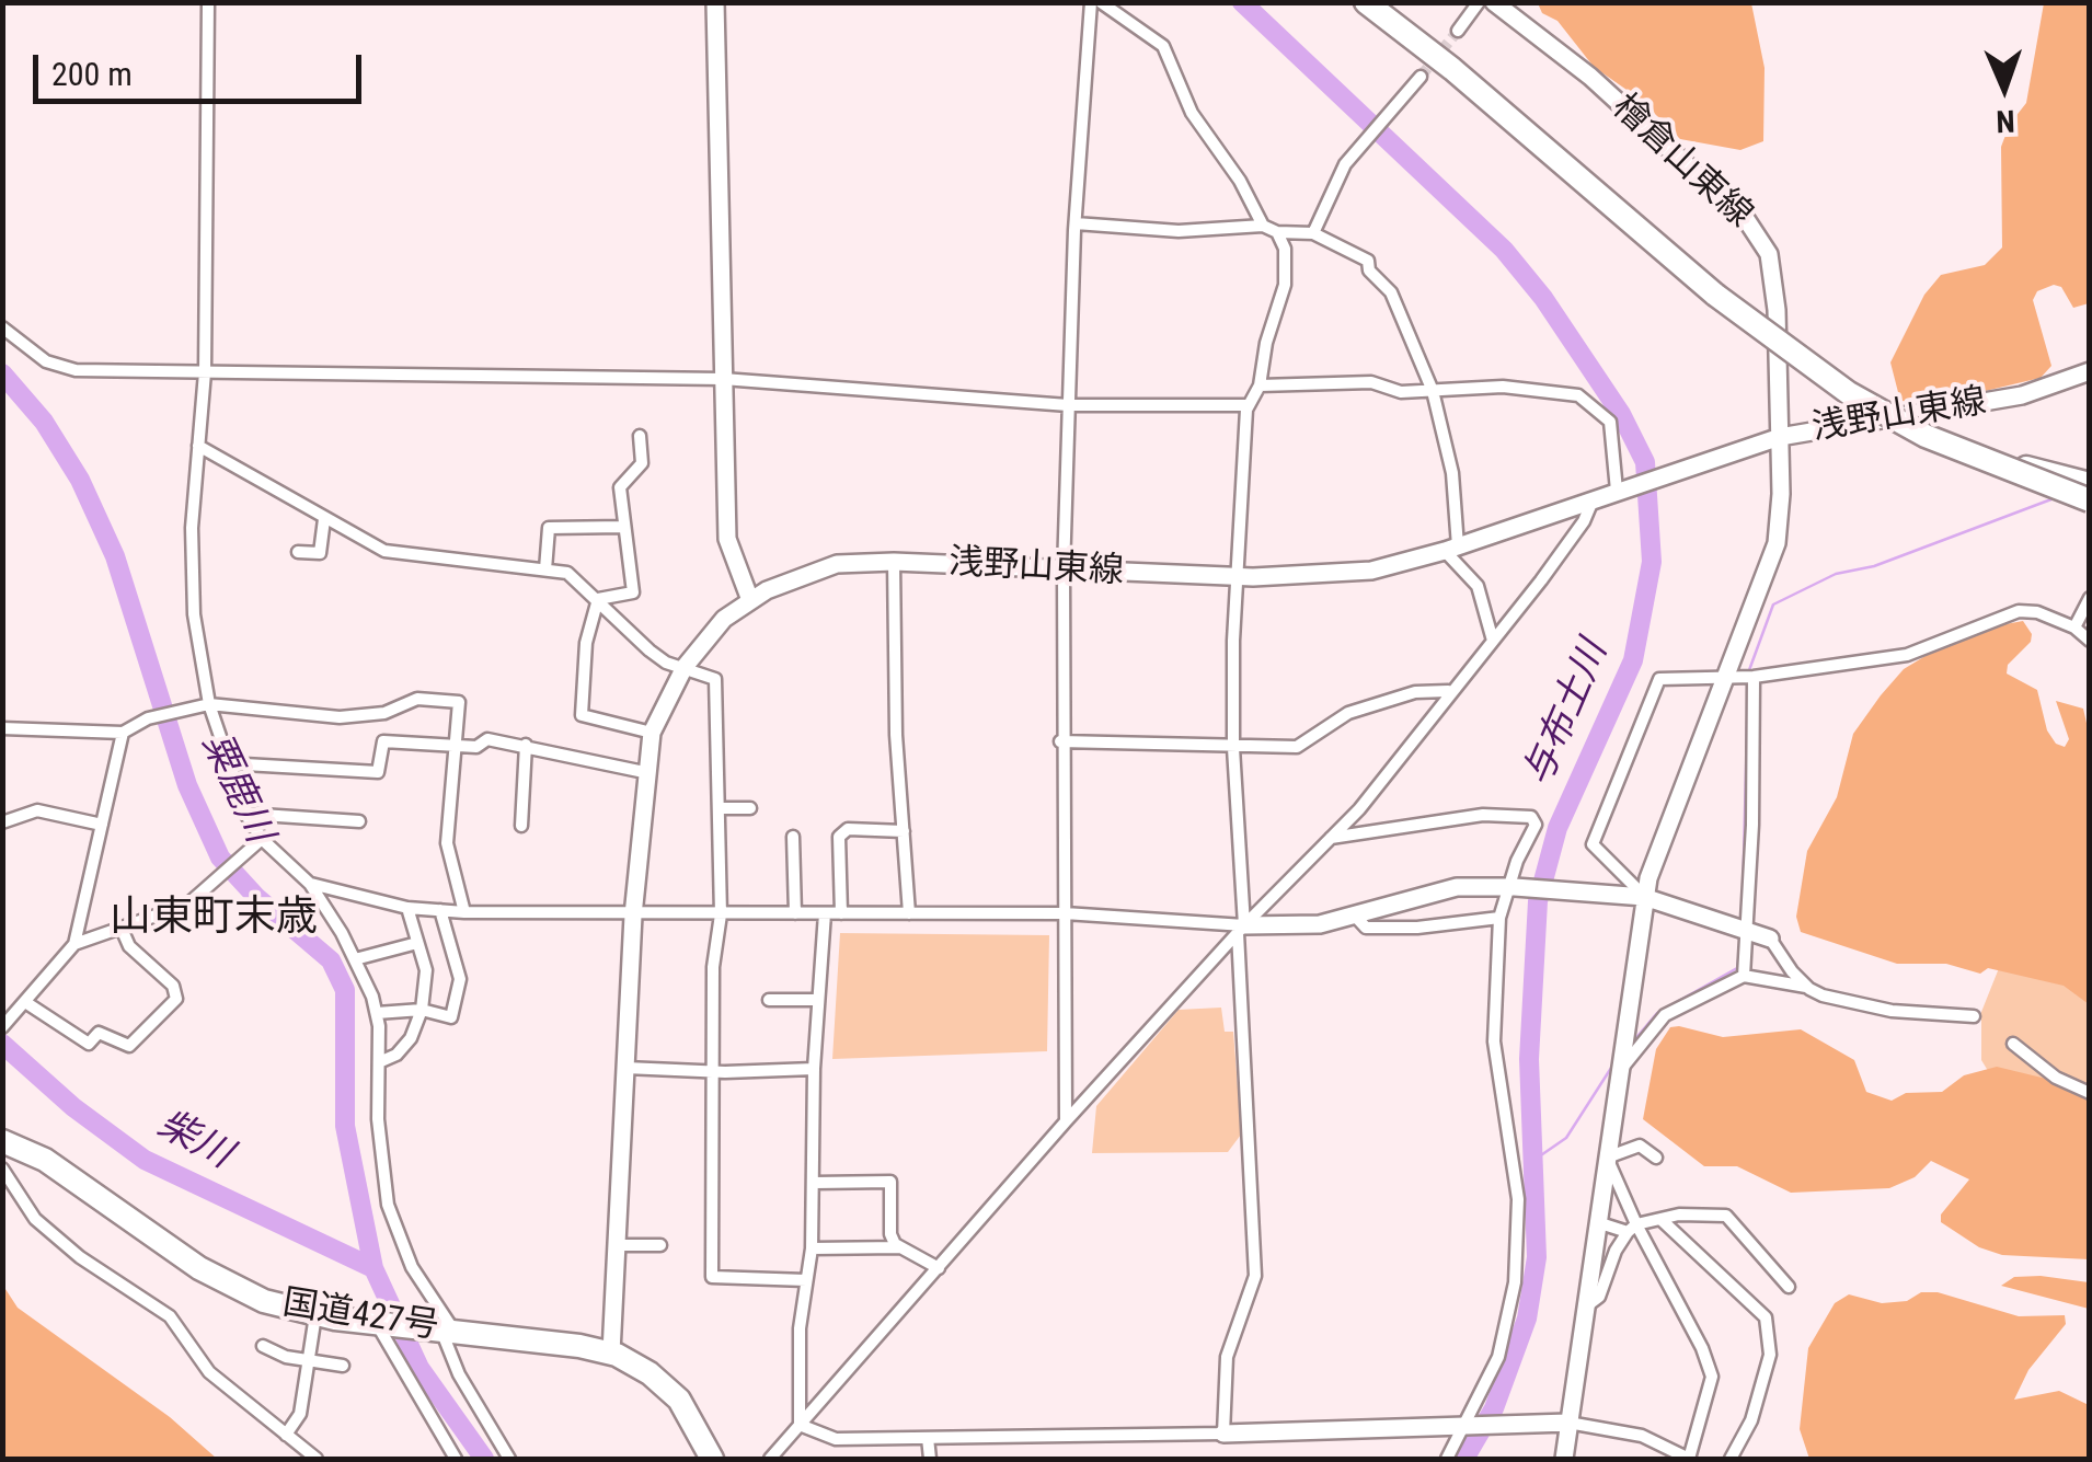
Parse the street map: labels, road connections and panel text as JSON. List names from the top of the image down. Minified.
{"streets":{"highway":["国道427号"],"main road":["檜倉山東線","浅野山東線"]},"crossings":[["檜倉山東線","浅野山東線"],["浅野山東線","国道427号"]],"districts":["山東町末歳"],"water":["与布土川","粟鹿川","柴川"],"scale_bar":"200 m","north":"bottom"}
